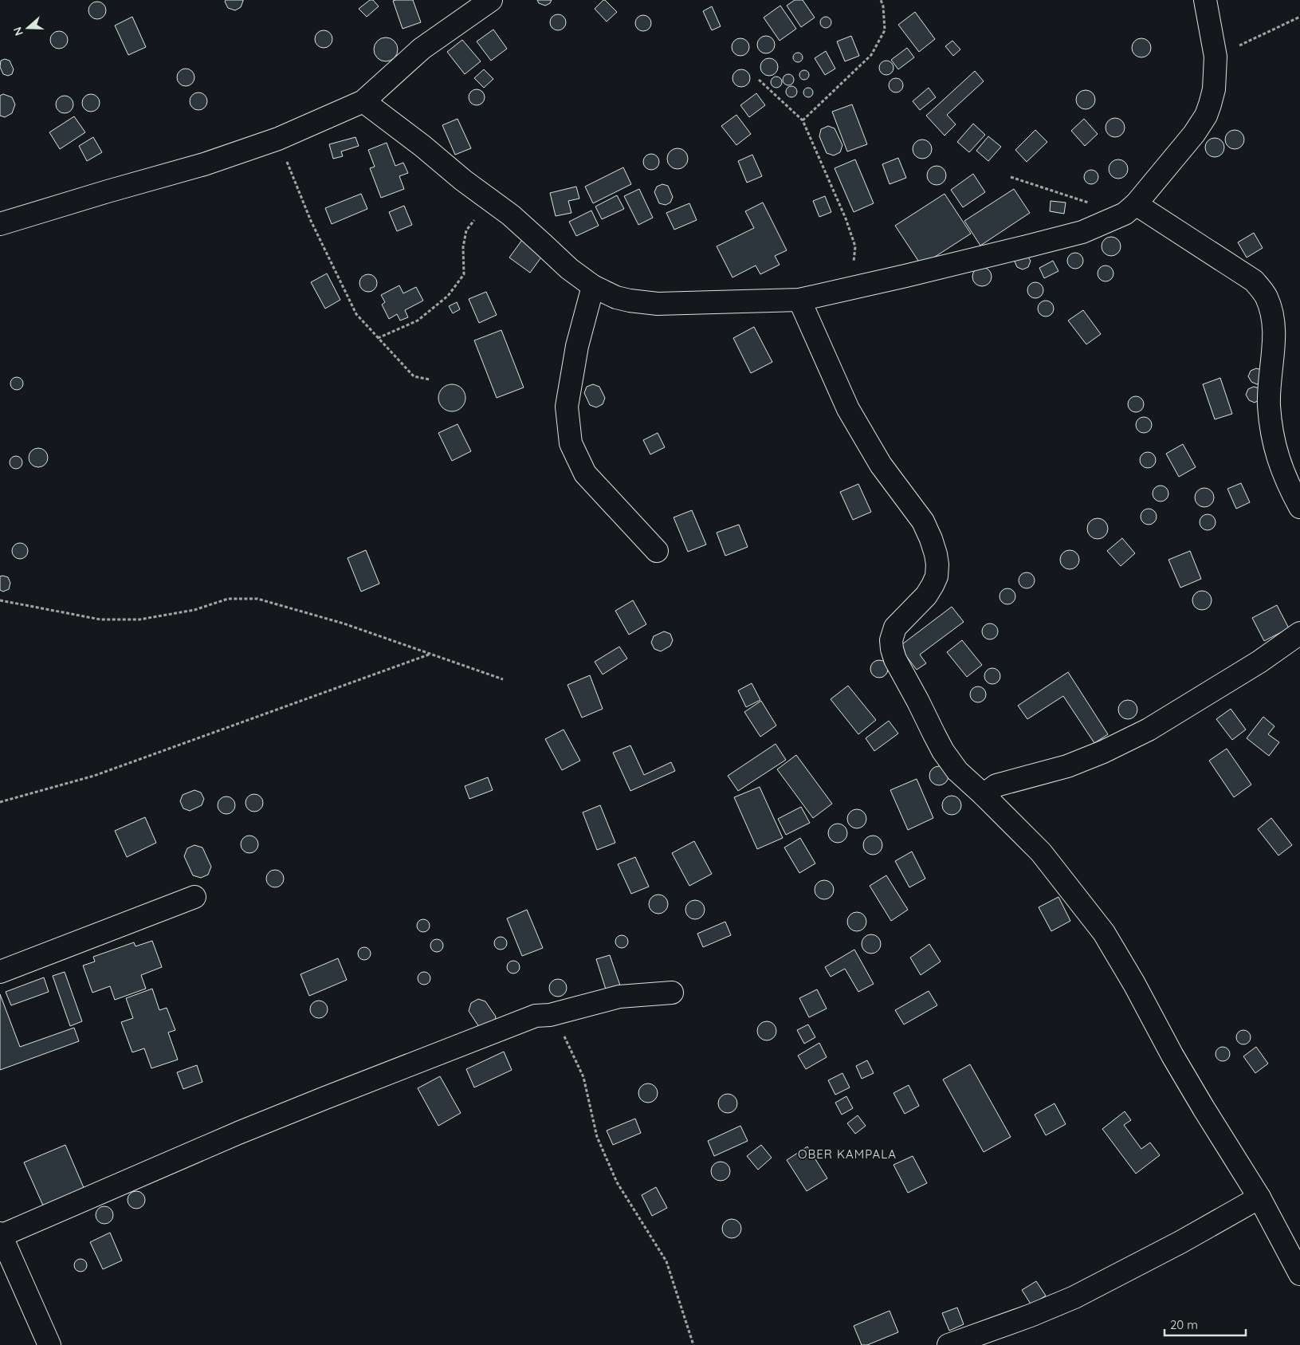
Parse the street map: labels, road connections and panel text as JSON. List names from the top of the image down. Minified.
{"districts":["OBER KAMPALA"],"scale_bar":"20 m","north":"left"}
